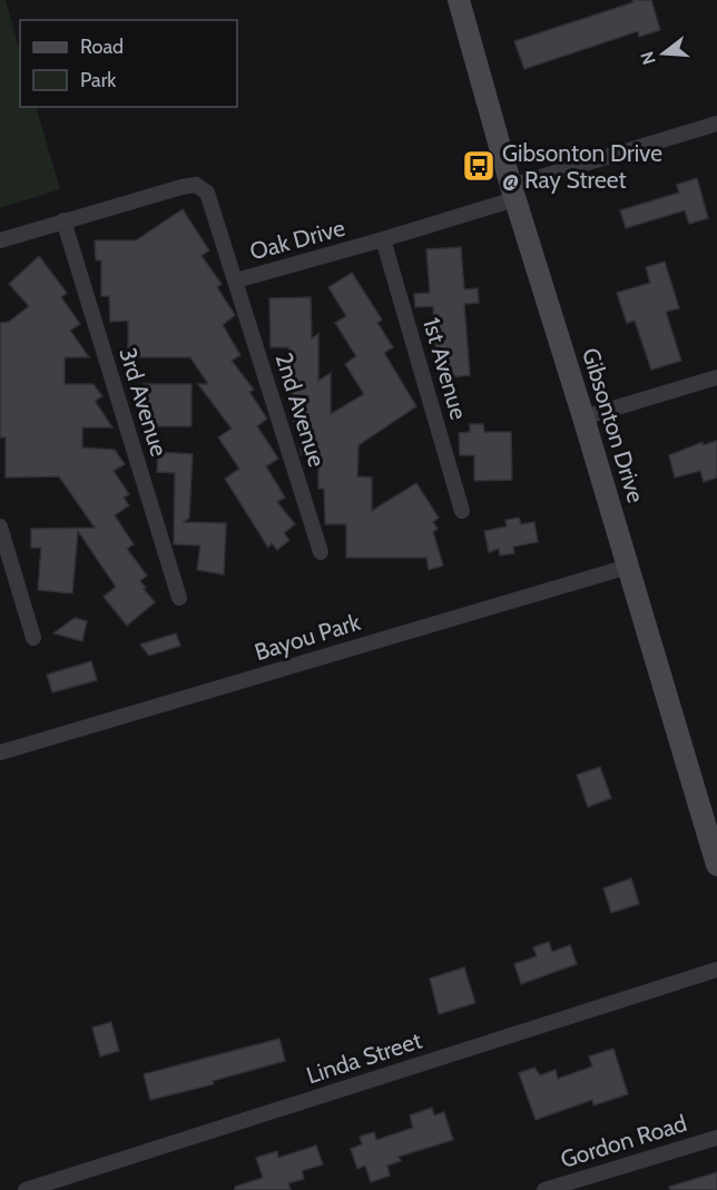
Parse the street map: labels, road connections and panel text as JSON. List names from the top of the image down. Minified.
{"streets":{"main road":["Gibsonton Drive"],"street":["Oak Drive","1st Avenue","3rd Avenue","2nd Avenue","Bayou Park","Linda Street","Gordon Road"]},"crossings":[["Oak Drive","1st Avenue"],["Oak Drive","3rd Avenue"],["Oak Drive","2nd Avenue"],["Oak Drive","Gibsonton Drive"],["Gibsonton Drive","Bayou Park"]],"places":{"bus stop":["Gibsonton Drive @ Ray Street"]},"legend":["Road","Park"],"north":"left"}
